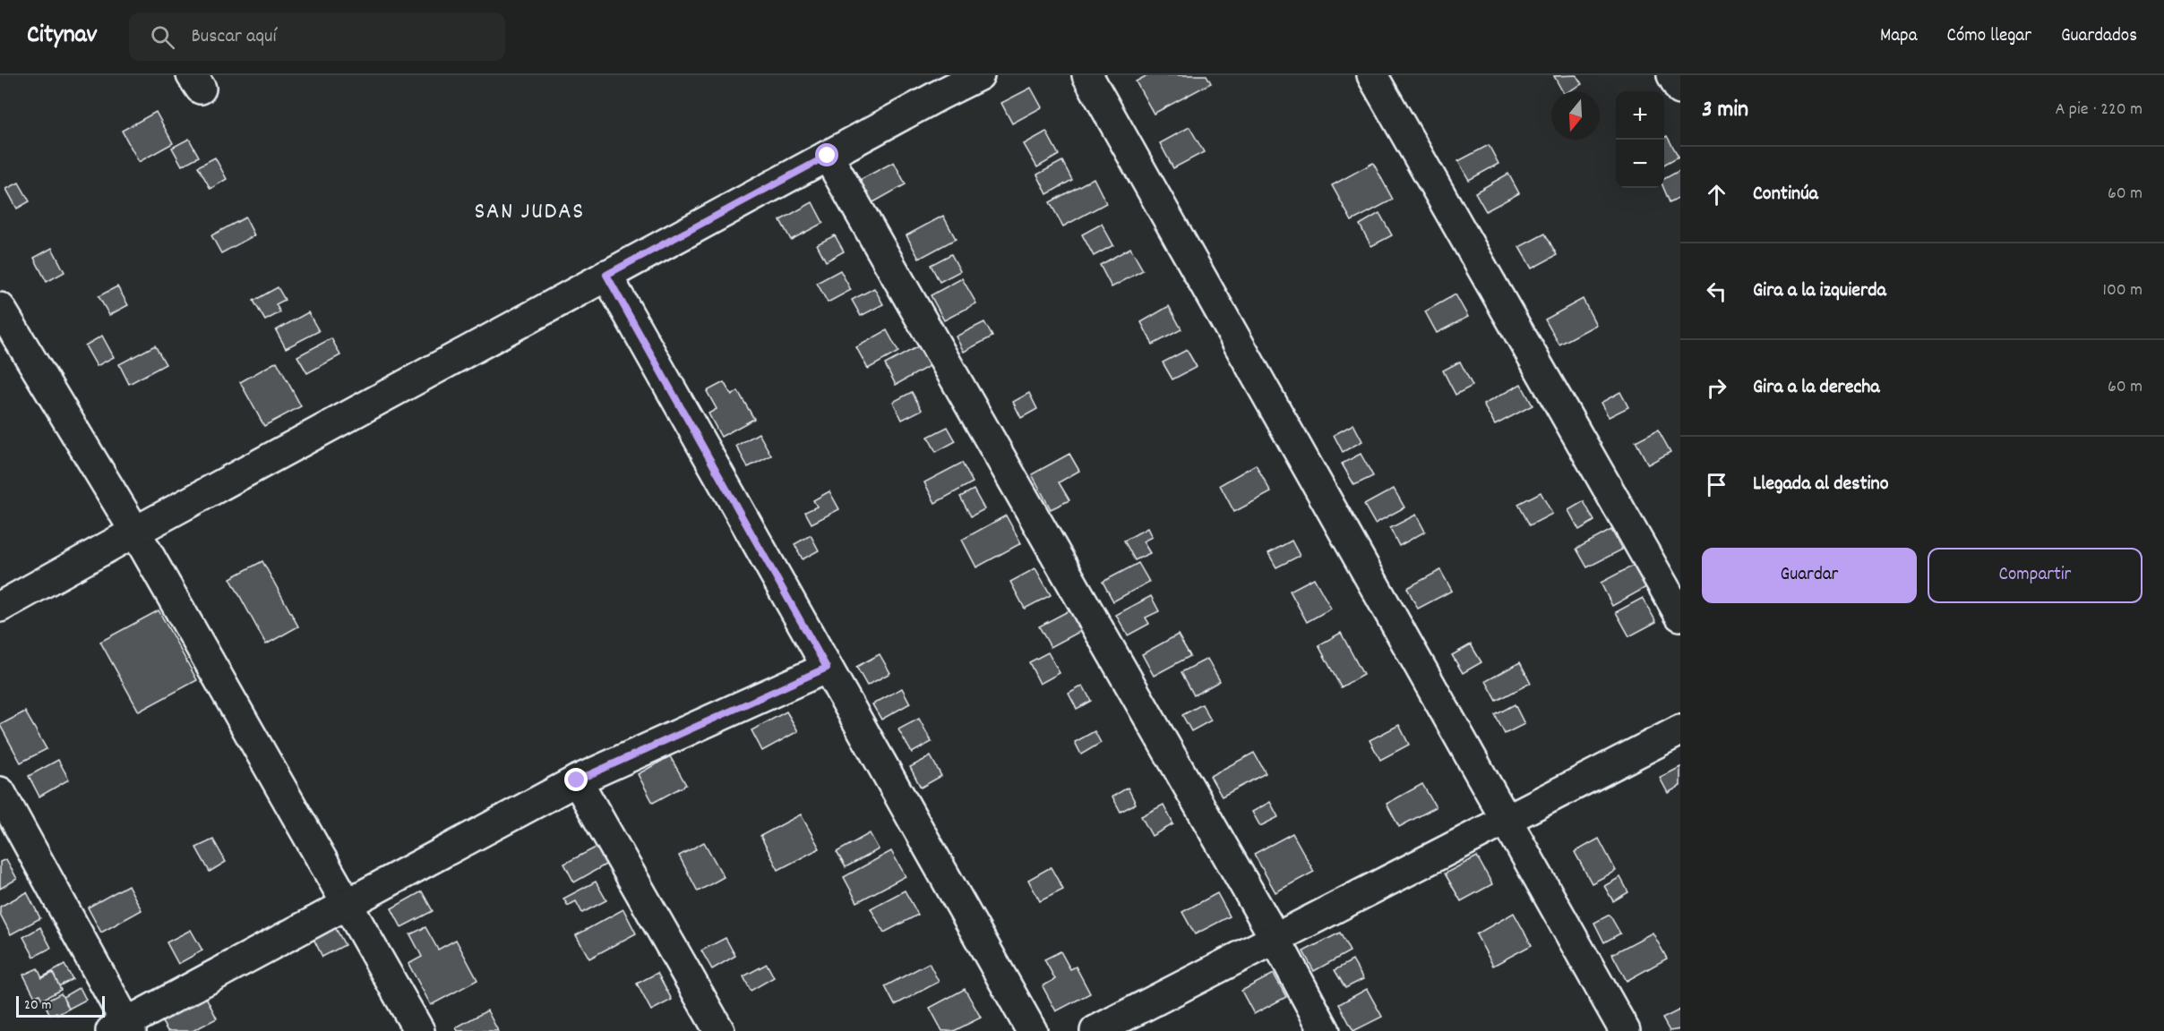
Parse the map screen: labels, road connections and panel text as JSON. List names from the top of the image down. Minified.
{"districts":["SAN JUDAS"],"scale_bar":"20 m","north":"bottom","page":{"header":"Citynav","search":"Buscar aquí","nav":["Mapa","Cómo llegar","Guardados"],"heading":["3 min","A pie · 220 m"],"map_buttons":["+","−"],"list":[["Continúa","60 m"],["Gira a la izquierda","100 m"],["Gira a la derecha","60 m"],"Llegada al destino"],"buttons":["Guardar","Compartir"],"scale":"20 m"}}
